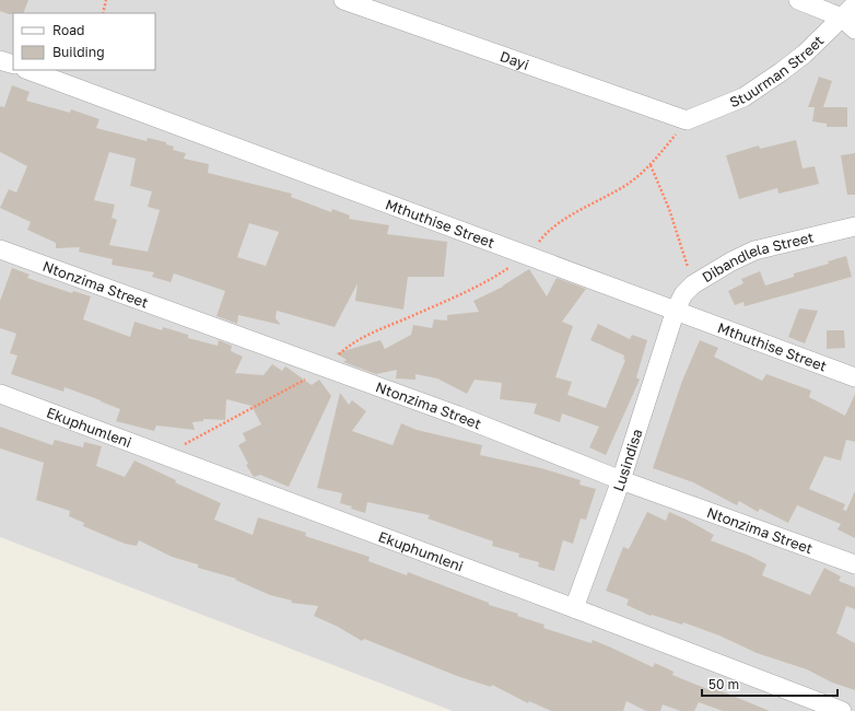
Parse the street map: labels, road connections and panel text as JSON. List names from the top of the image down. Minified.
{"streets":{"street":["Dayi","Stuurman Street","Mthuthise Street","Dibandlela Street","Ntonzima Street","Ekuphumleni","Lusindisa"]},"crossings":[["Dayi","Stuurman Street"],["Mthuthise Street","Dibandlela Street"],["Mthuthise Street","Lusindisa"],["Dibandlela Street","Lusindisa"],["Ntonzima Street","Lusindisa"],["Ekuphumleni","Lusindisa"]],"legend":["Road","Building"],"scale_bar":"50 m"}
